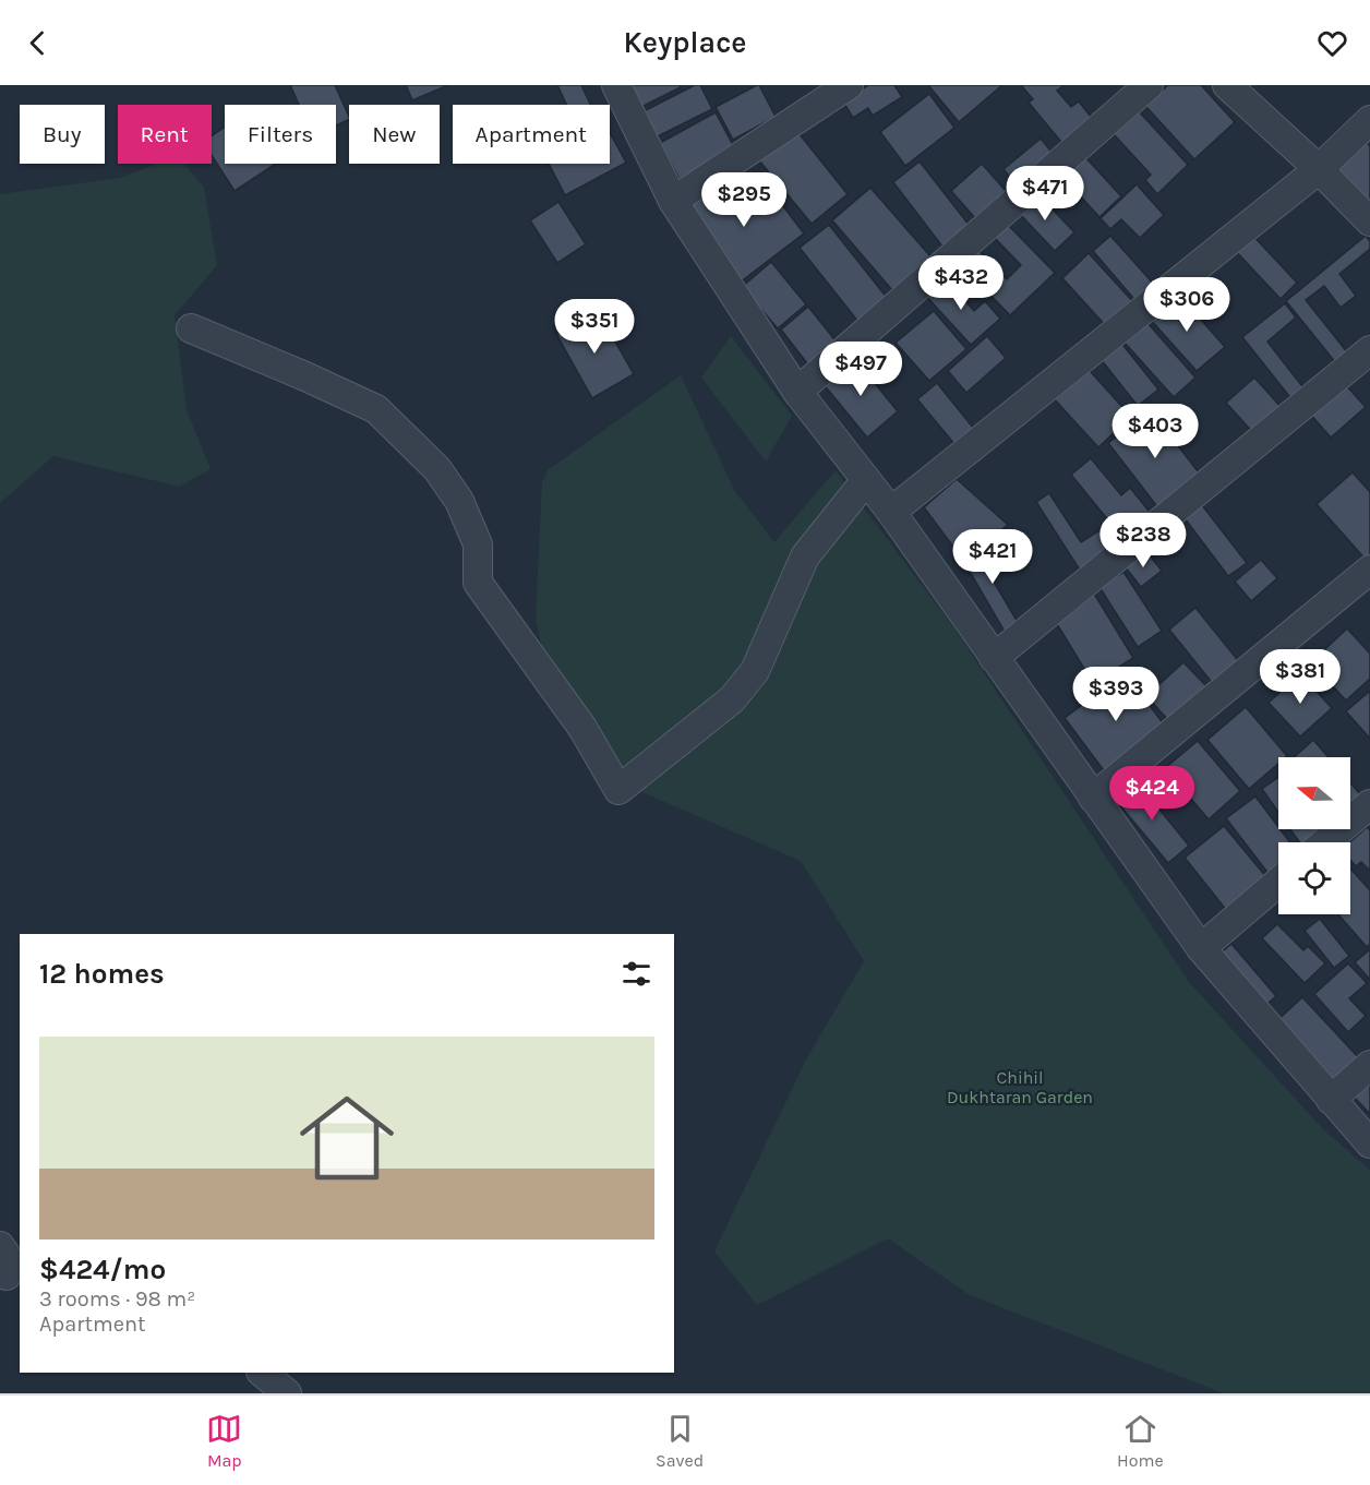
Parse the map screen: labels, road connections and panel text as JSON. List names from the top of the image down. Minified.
{"parks":["Chihil Dukhtaran Garden"],"north":"left","page":{"header":"Keyplace","chip":["Buy","Rent","Filters","New","Apartment"],"price":["$471","$295","$432","$306","$351","$497","$403","$238","$421","$381","$393","$424"],"heading":"12 homes","list":[{"name":"$424/mo","note":"3 rooms · 98 m² · Apartment"}],"tabs":["Map","Saved","Home"]}}
